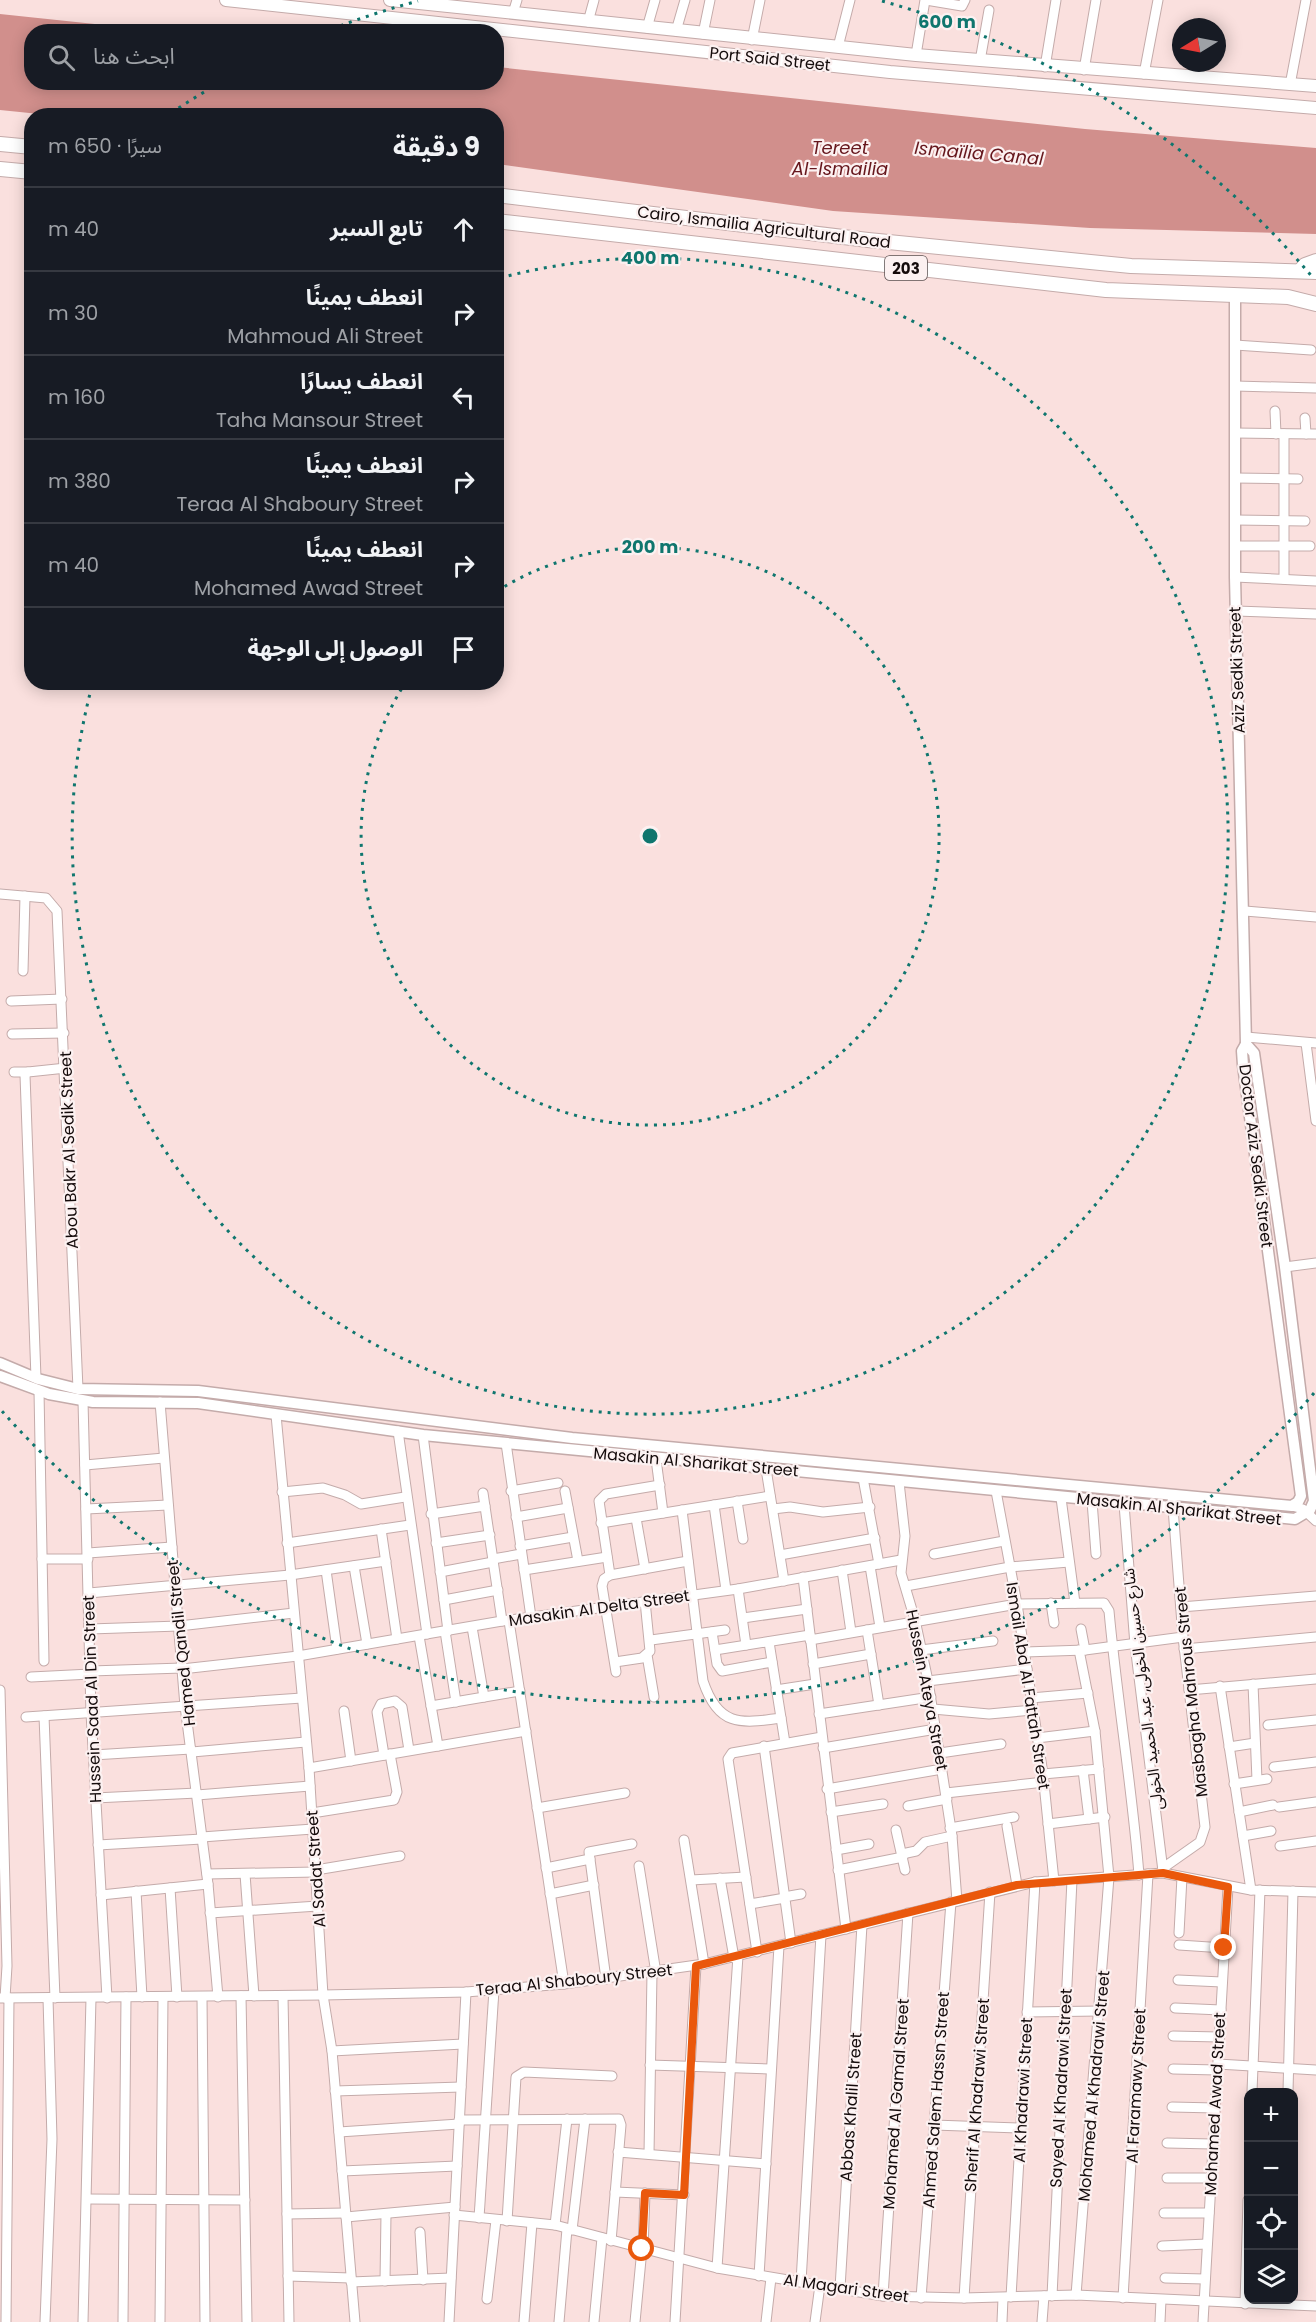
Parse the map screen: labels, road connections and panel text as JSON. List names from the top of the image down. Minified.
{"streets":{"main road":["Port Said Street","Cairo, Ismailia Agricultural Road","203"],"street":["Aziz Sedki Street","Abou Bakr Al Sedik Street","Doctor Aziz Sedki Street","Masakin Al Sharikat Street","Masakin Al Delta Street","Hamed Qandil Street","Ismail Abd Al Fattah Street","شارع حسين الخولى, عبد الحميد الخولى","Hussein Ateya Street","Masbagha Mahrous Street","Hussein Saad Al Din Street","Al Sadat Street","Teraa Al Shaboury Street","Mohamed Al Khadrawi Street","Al Faramawy Street","Sayed Al Khadrawi Street","Al Khadrawi Street","Sherif Al Khadrawi Street","Ahmed Salem Hassn Street","Mohamed Al Gamal Street","Mohamed Awad Street","Abbas Khalil Street","Al Magari Street"]},"crossings":[["Cairo, Ismailia Agricultural Road","Aziz Sedki Street"],["Aziz Sedki Street","Doctor Aziz Sedki Street"],["Abou Bakr Al Sedik Street","Masakin Al Sharikat Street"],["Doctor Aziz Sedki Street","Masakin Al Sharikat Street"],["Masakin Al Sharikat Street","Hamed Qandil Street"],["Masakin Al Sharikat Street","Ismail Abd Al Fattah Street"],["Masakin Al Sharikat Street","شارع حسين الخولى, عبد الحميد الخولى"],["Masakin Al Sharikat Street","Hussein Ateya Street"],["Masakin Al Sharikat Street","Masbagha Mahrous Street"],["Masakin Al Sharikat Street","Hussein Saad Al Din Street"],["Masakin Al Sharikat Street","Al Sadat Street"],["Masakin Al Delta Street","Hamed Qandil Street"],["Masakin Al Delta Street","Hussein Ateya Street"],["Masakin Al Delta Street","Hussein Saad Al Din Street"],["Masakin Al Delta Street","Al Sadat Street"],["Hamed Qandil Street","Teraa Al Shaboury Street"],["Ismail Abd Al Fattah Street","Teraa Al Shaboury Street"],["شارع حسين الخولى, عبد الحميد الخولى","Masbagha Mahrous Street"],["شارع حسين الخولى, عبد الحميد الخولى","Teraa Al Shaboury Street"],["Hussein Ateya Street","Teraa Al Shaboury Street"],["Hussein Ateya Street","Ahmed Salem Hassn Street"],["Masbagha Mahrous Street","Teraa Al Shaboury Street"],["Hussein Saad Al Din Street","Teraa Al Shaboury Street"],["Al Sadat Street","Teraa Al Shaboury Street"],["Al Sadat Street","Al Magari Street"],["Teraa Al Shaboury Street","Mohamed Al Khadrawi Street"],["Teraa Al Shaboury Street","Al Faramawy Street"],["Teraa Al Shaboury Street","Sayed Al Khadrawi Street"],["Teraa Al Shaboury Street","Al Khadrawi Street"],["Teraa Al Shaboury Street","Sherif Al Khadrawi Street"],["Teraa Al Shaboury Street","Ahmed Salem Hassn Street"],["Teraa Al Shaboury Street","Mohamed Al Gamal Street"],["Teraa Al Shaboury Street","Mohamed Awad Street"],["Teraa Al Shaboury Street","Abbas Khalil Street"],["Mohamed Al Khadrawi Street","Al Magari Street"],["Al Faramawy Street","Al Magari Street"],["Sayed Al Khadrawi Street","Al Magari Street"],["Al Khadrawi Street","Al Magari Street"],["Sherif Al Khadrawi Street","Al Magari Street"],["Ahmed Salem Hassn Street","Al Magari Street"],["Mohamed Al Gamal Street","Al Magari Street"],["Mohamed Awad Street","Al Magari Street"],["Abbas Khalil Street","Al Magari Street"]],"water":["Tereet Al-Ismailia","Ismaïlia Canal"],"north":"left","page":{"search":"ابحث هنا","heading":["9 دقيقة","سيرًا · 650 m"],"list":[["تابع السير","40 m"],["انعطف يمينًا","Mahmoud Ali Street","30 m"],["انعطف يسارًا","Taha Mansour Street","160 m"],["انعطف يمينًا","Teraa Al Shaboury Street","380 m"],["انعطف يمينًا","Mohamed Awad Street","40 m"],"الوصول إلى الوجهة"],"map_buttons":["+","−"]},"rings":["600 m","400 m","200 m"]}
